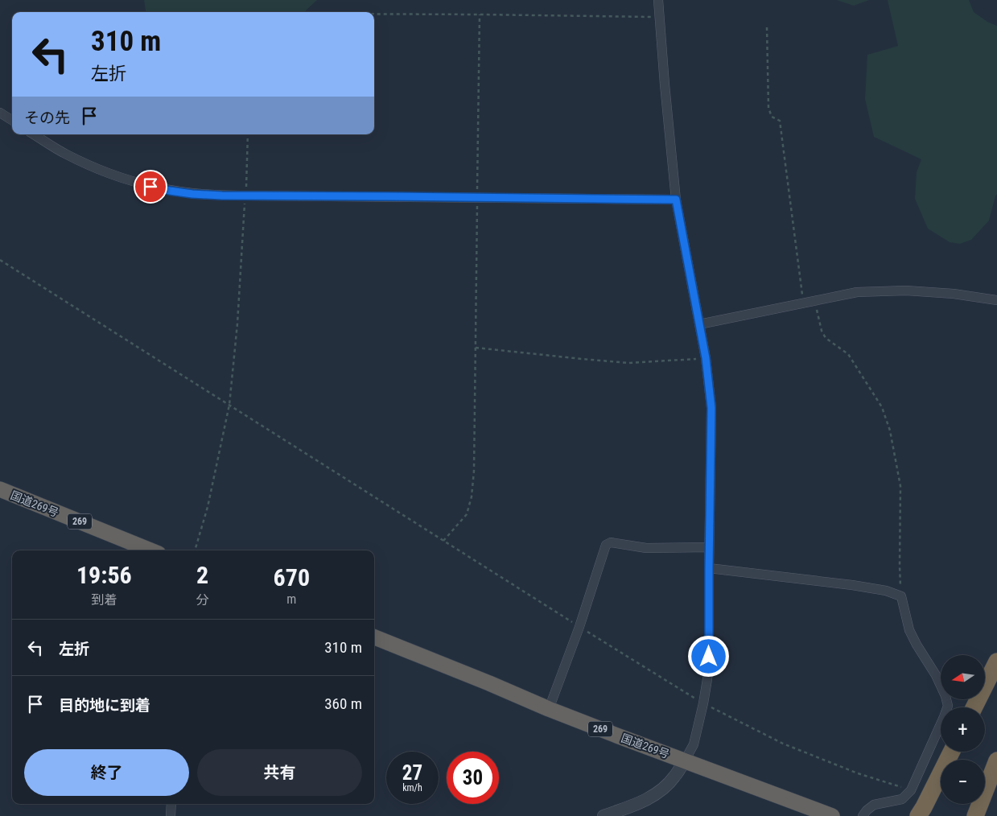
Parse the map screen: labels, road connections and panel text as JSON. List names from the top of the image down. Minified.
{"streets":{"highway":["国道269号","269"]},"north":"left","page":{"turn":["310 m","左折"],"then":"その先","eta":["19:56","到着","2","分","670","m"],"list":[{"name":"左折","value":"310 m"},{"name":"目的地に到着","value":"360 m"}],"map_buttons":["+","−"],"buttons":["終了","共有"],"speed":"27 km/h","limit":"30"}}
